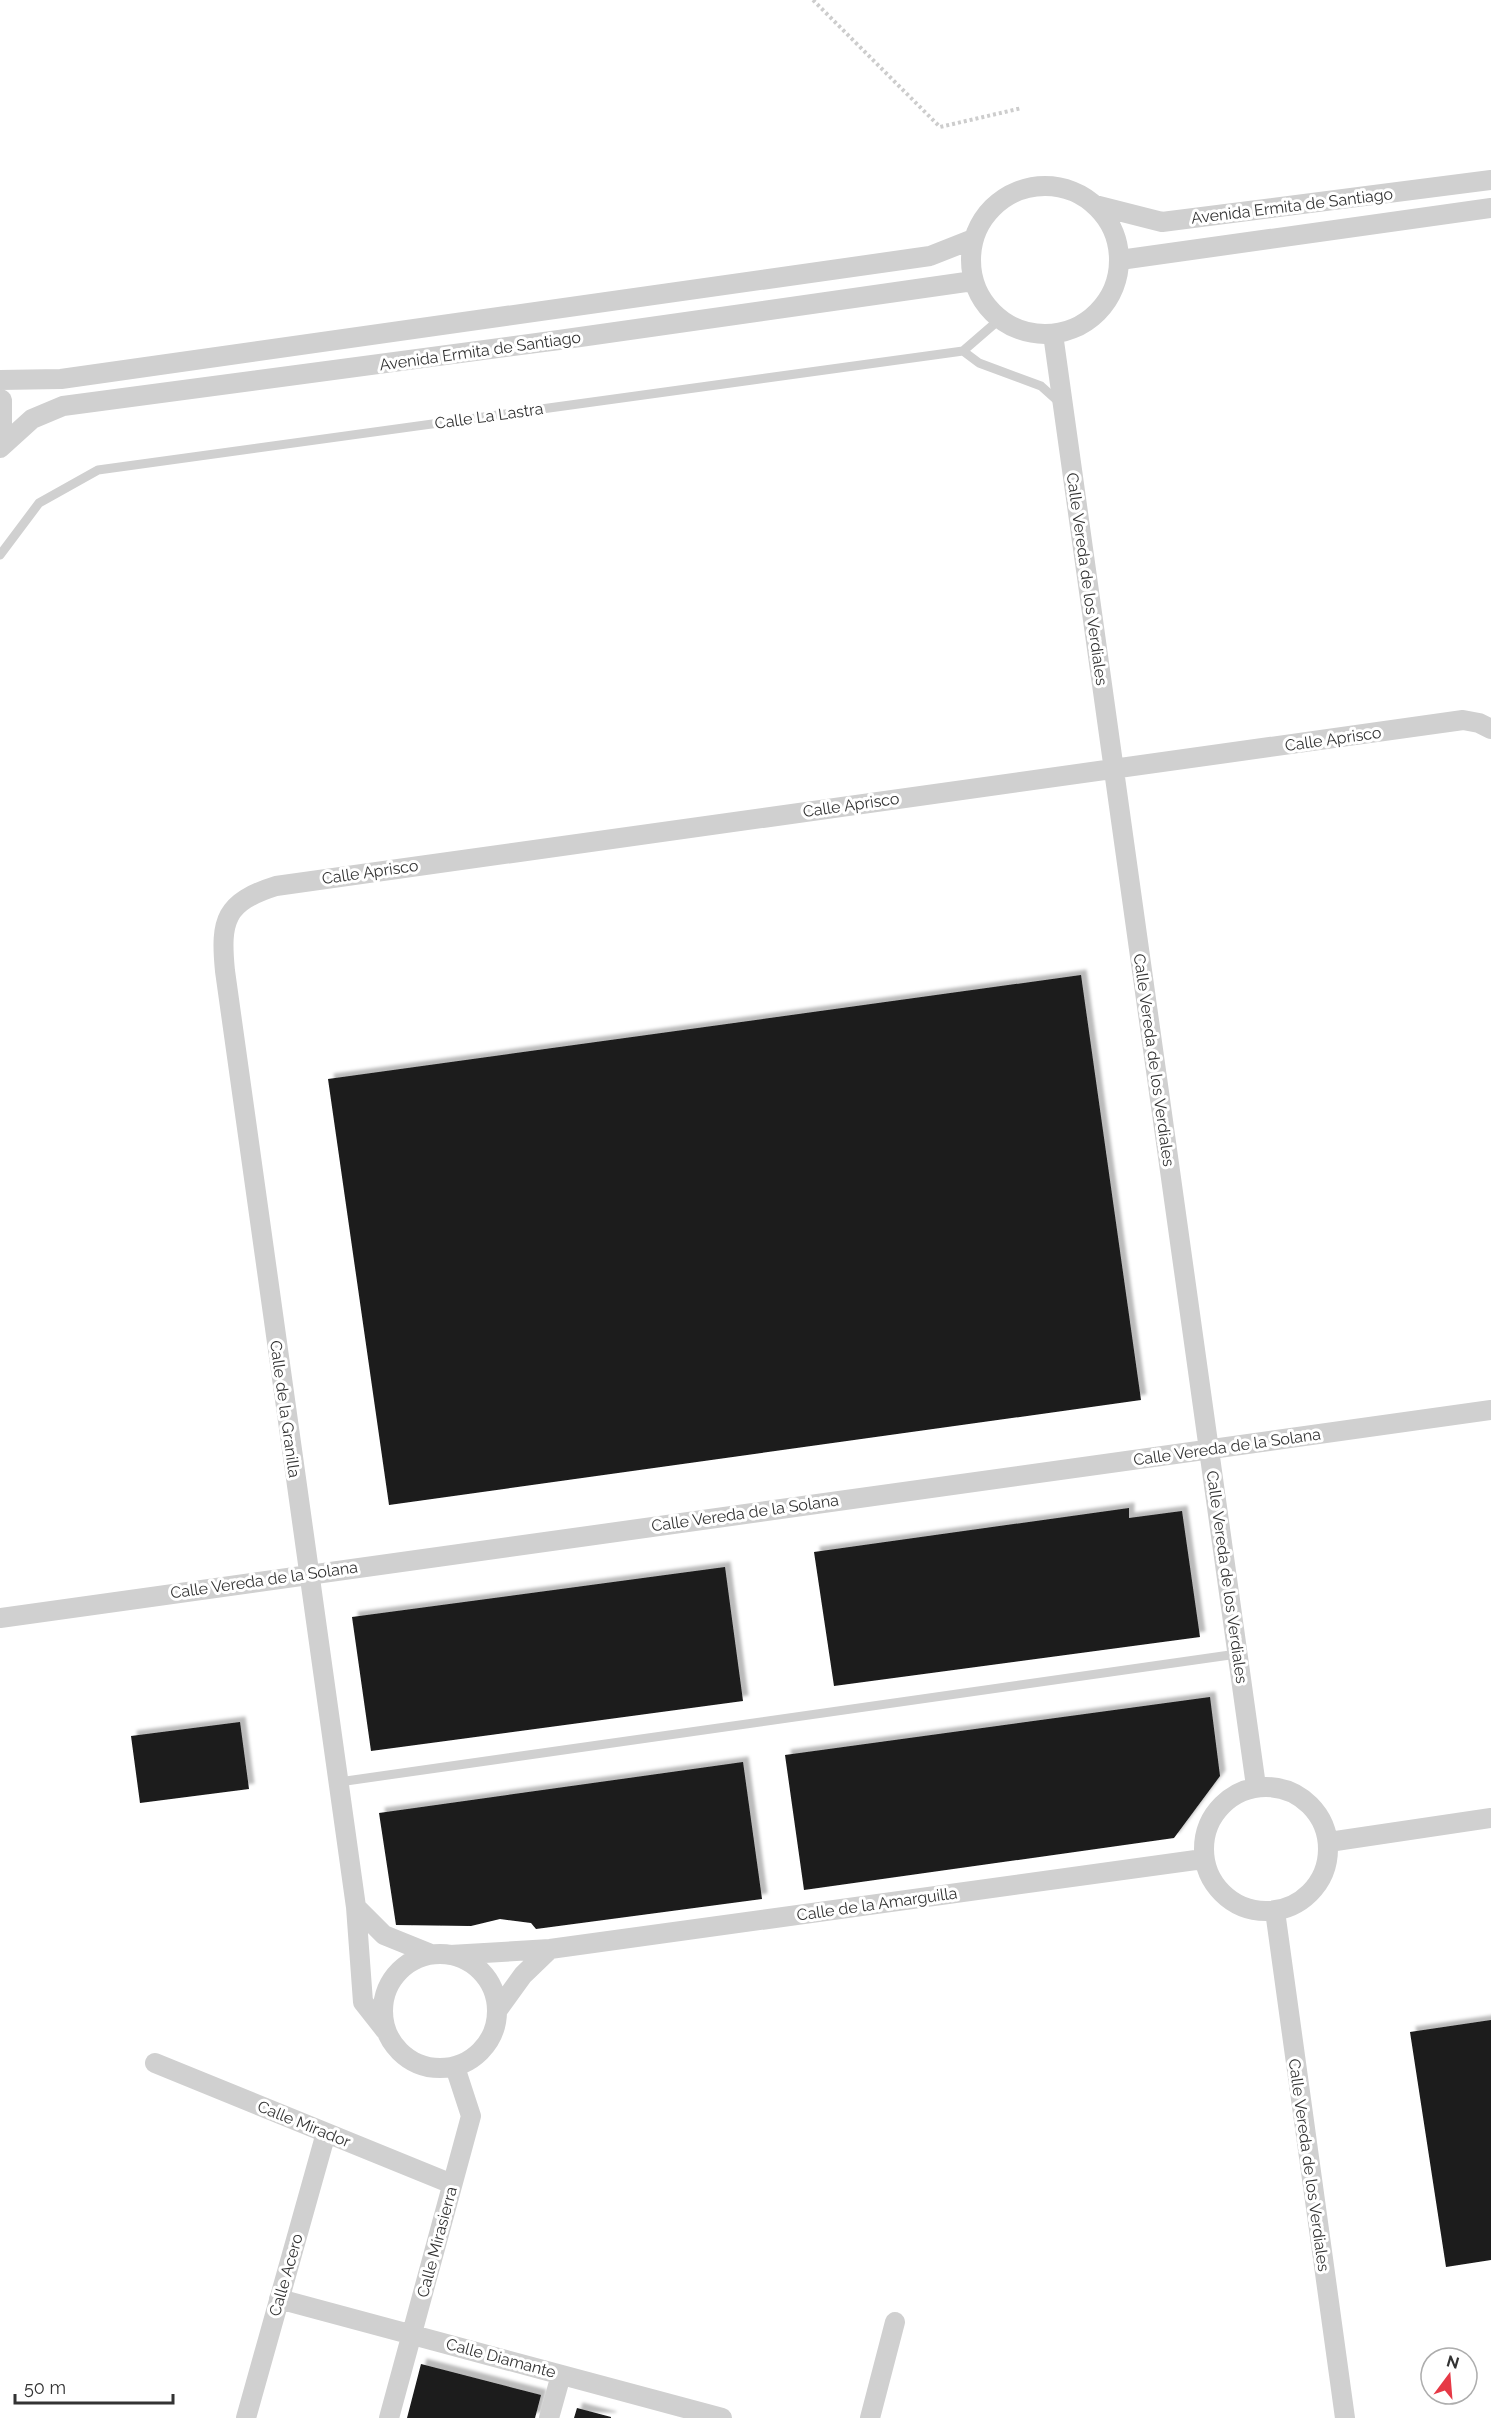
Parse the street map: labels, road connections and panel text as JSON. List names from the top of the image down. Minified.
{"streets":{"street":["Avenida Ermita de Santiago","Calle Vereda de los Verdiales","Calle Aprisco","Calle de la Granilla","Calle Vereda de la Solana","Calle de la Amarguilla","Calle Mirador","Calle Mirasierra","Calle Acero","Calle Diamante"],"lane":["Calle La Lastra"]},"crossings":[["Avenida Ermita de Santiago","Calle Vereda de los Verdiales"],["Calle Vereda de los Verdiales","Calle Aprisco"],["Calle Vereda de los Verdiales","Calle Vereda de la Solana"],["Calle Vereda de los Verdiales","Calle de la Amarguilla"],["Calle Aprisco","Calle de la Granilla"],["Calle de la Granilla","Calle Vereda de la Solana"],["Calle de la Granilla","Calle de la Amarguilla"],["Calle de la Granilla","Calle Mirasierra"],["Calle de la Amarguilla","Calle Mirasierra"],["Calle Mirador","Calle Mirasierra"],["Calle Mirador","Calle Acero"],["Calle Mirasierra","Calle Diamante"],["Calle Acero","Calle Diamante"]],"scale_bar":"50 m","north":"top"}
